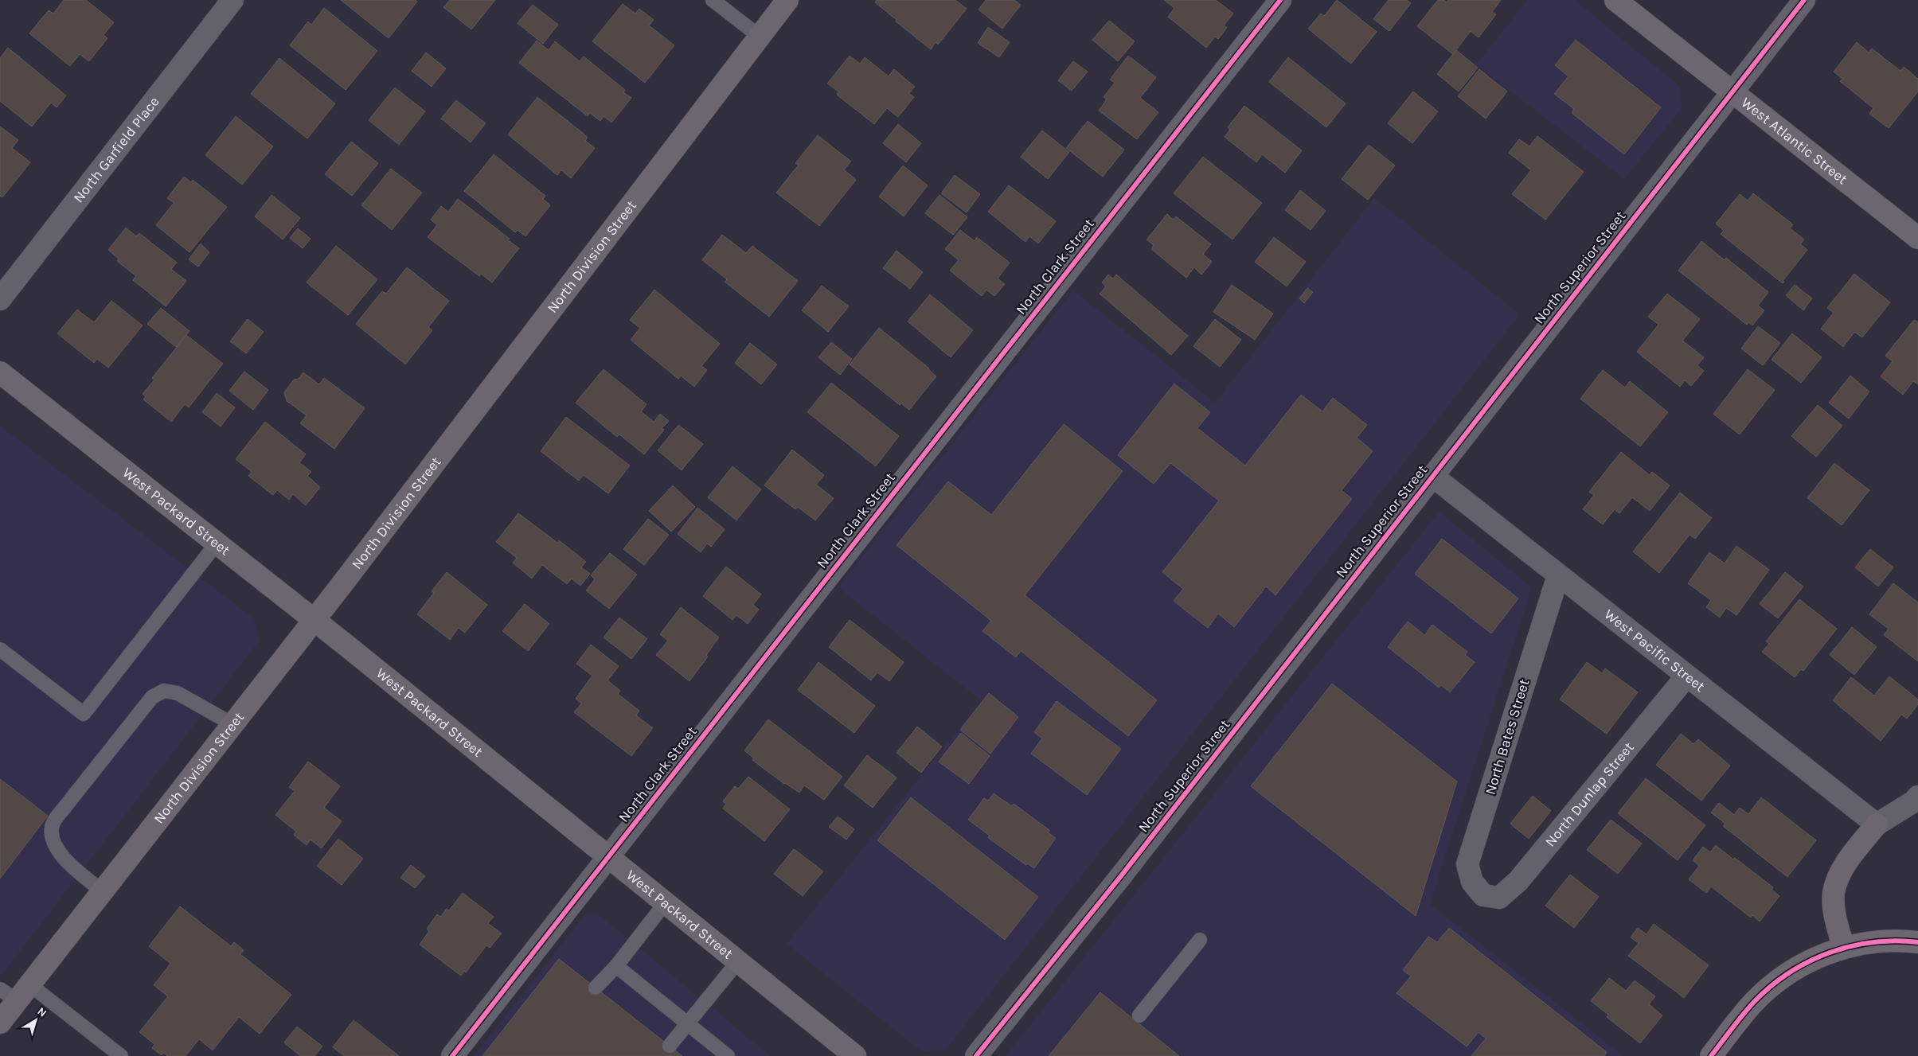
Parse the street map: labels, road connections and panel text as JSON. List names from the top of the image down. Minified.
{"streets":{"street":["West Atlantic Street","North Garfield Place","North Division Street","North Clark Street","North Superior Street","West Packard Street","West Pacific Street","North Bates Street","North Dunlap Street"]},"crossings":[["West Atlantic Street","North Superior Street"],["North Division Street","West Packard Street"],["North Clark Street","West Packard Street"],["North Superior Street","West Pacific Street"],["West Pacific Street","North Bates Street"],["West Pacific Street","North Dunlap Street"],["North Bates Street","North Dunlap Street"]],"north":"top right"}
